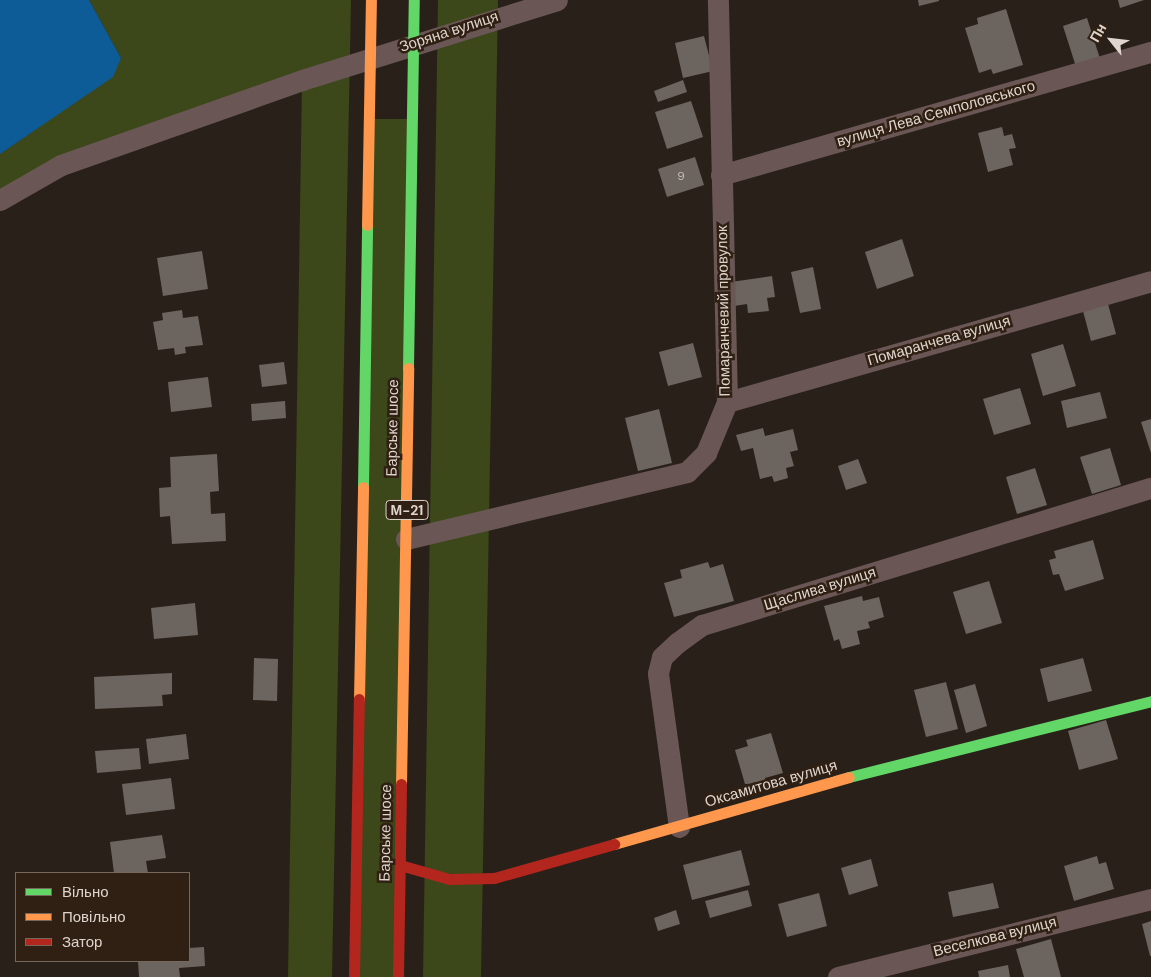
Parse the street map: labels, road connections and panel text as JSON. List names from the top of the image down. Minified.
{"streets":{"main road":["Барське шосе","М-21","Оксамитова вулиця"],"street":["Зоряна вулиця","вулиця Лева Семполовського","Помаранчевий провулок","Помаранчева вулиця","Щаслива вулиця","Веселкова вулиця"]},"crossings":[["Зоряна вулиця","Барське шосе"],["вулиця Лева Семполовського","Помаранчевий провулок"],["Помаранчевий провулок","Помаранчева вулиця"],["Помаранчевий провулок","Барське шосе"],["Барське шосе","Оксамитова вулиця"],["Щаслива вулиця","Оксамитова вулиця"]],"house_numbers":["9"],"legend":["Вільно","Повільно","Затор"],"north":"top left"}
